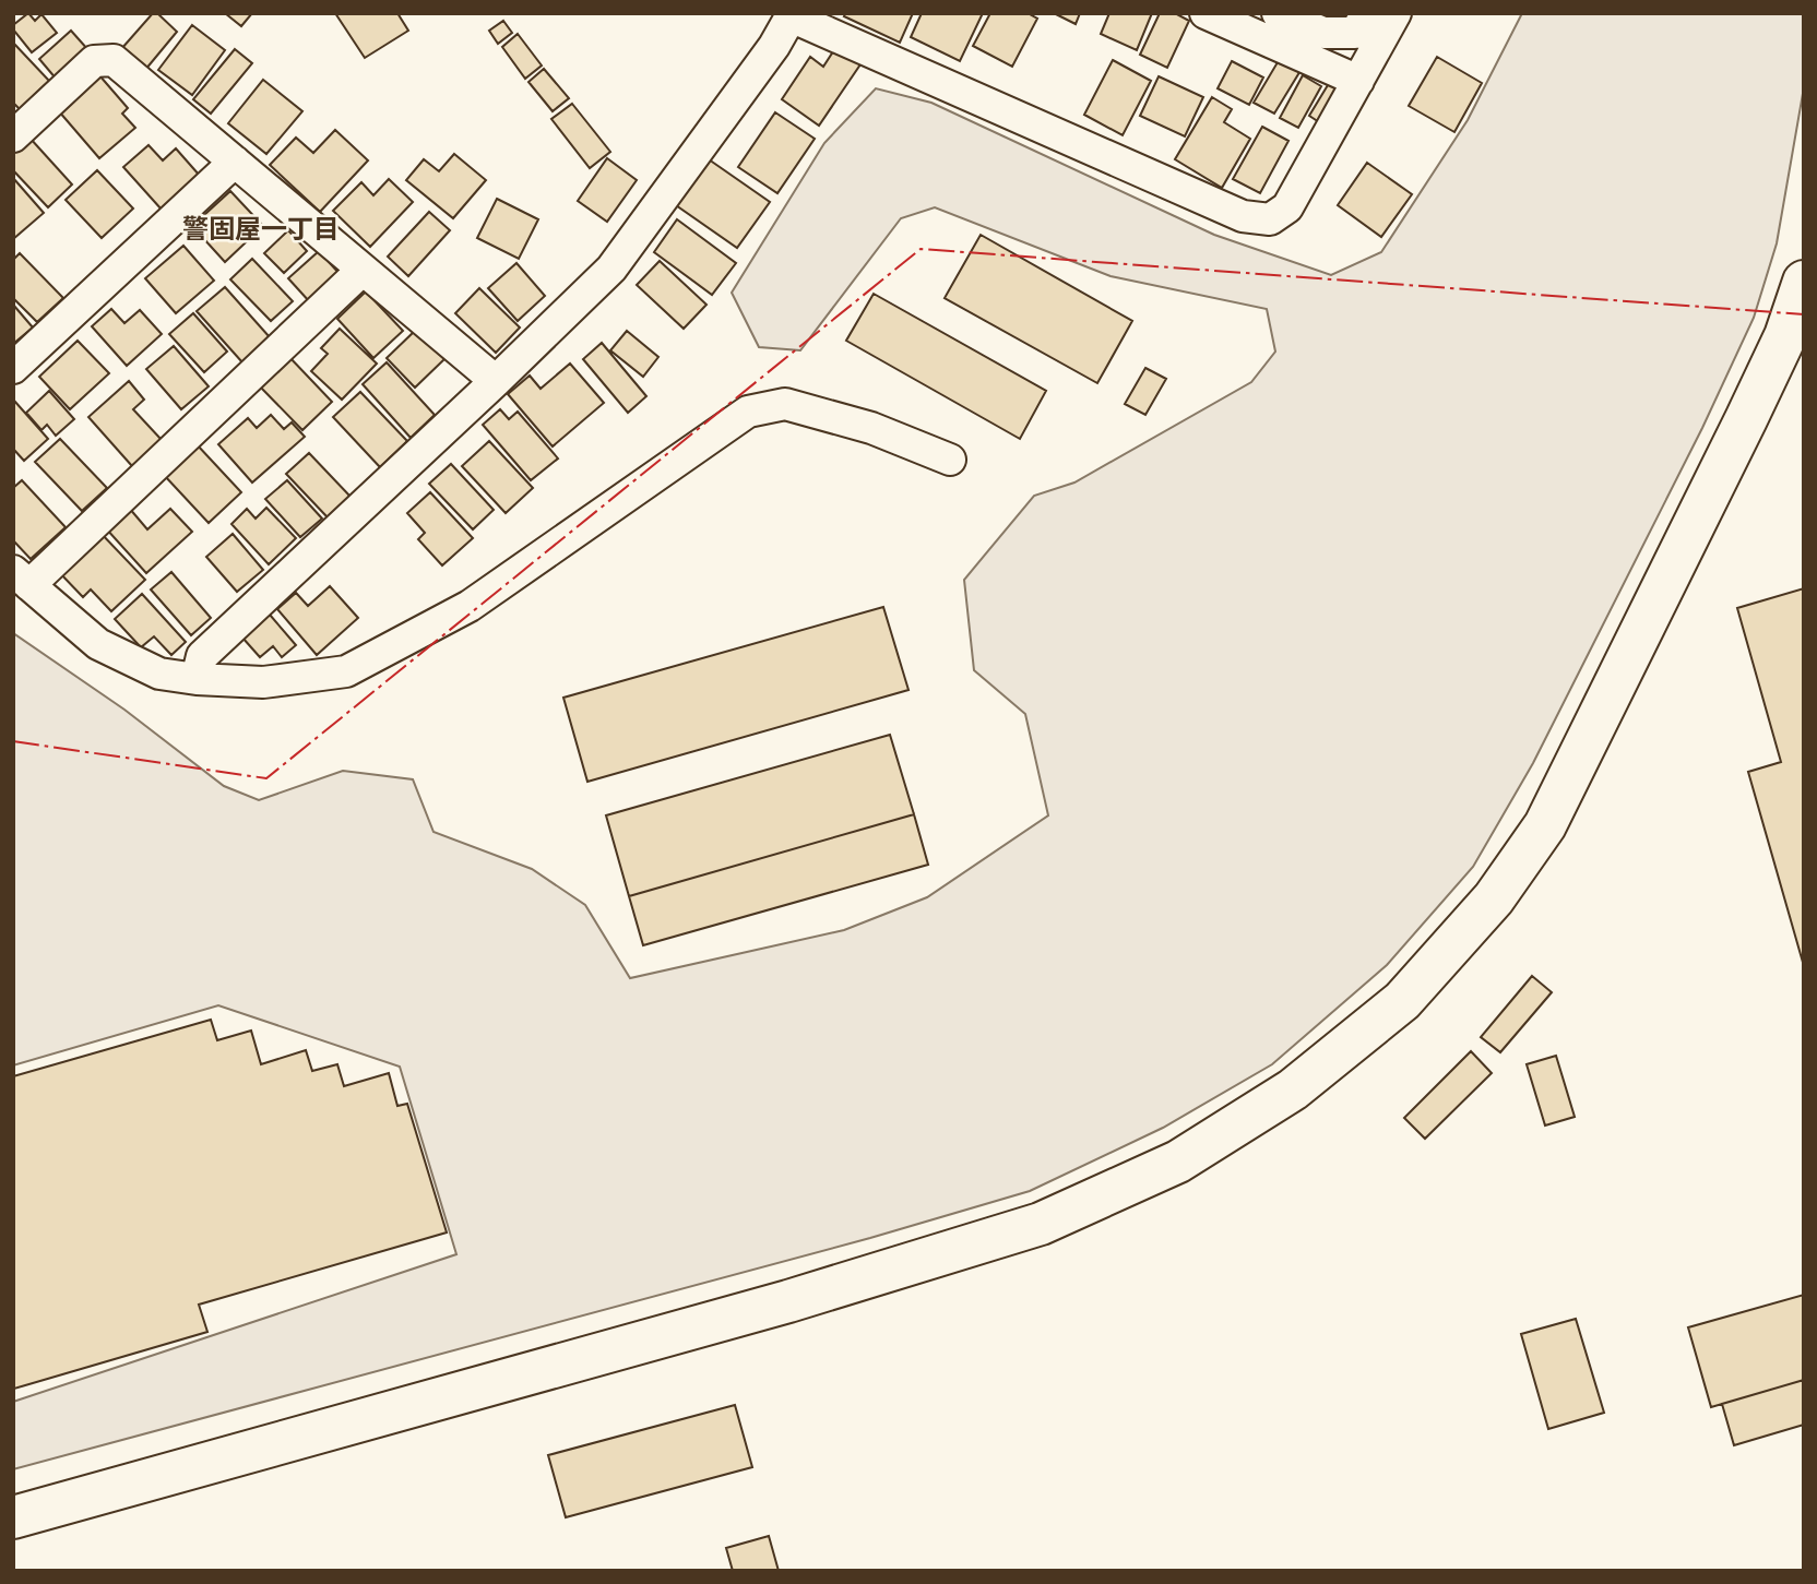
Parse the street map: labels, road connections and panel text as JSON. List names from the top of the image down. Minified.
{"districts":["警固屋一丁目"]}
